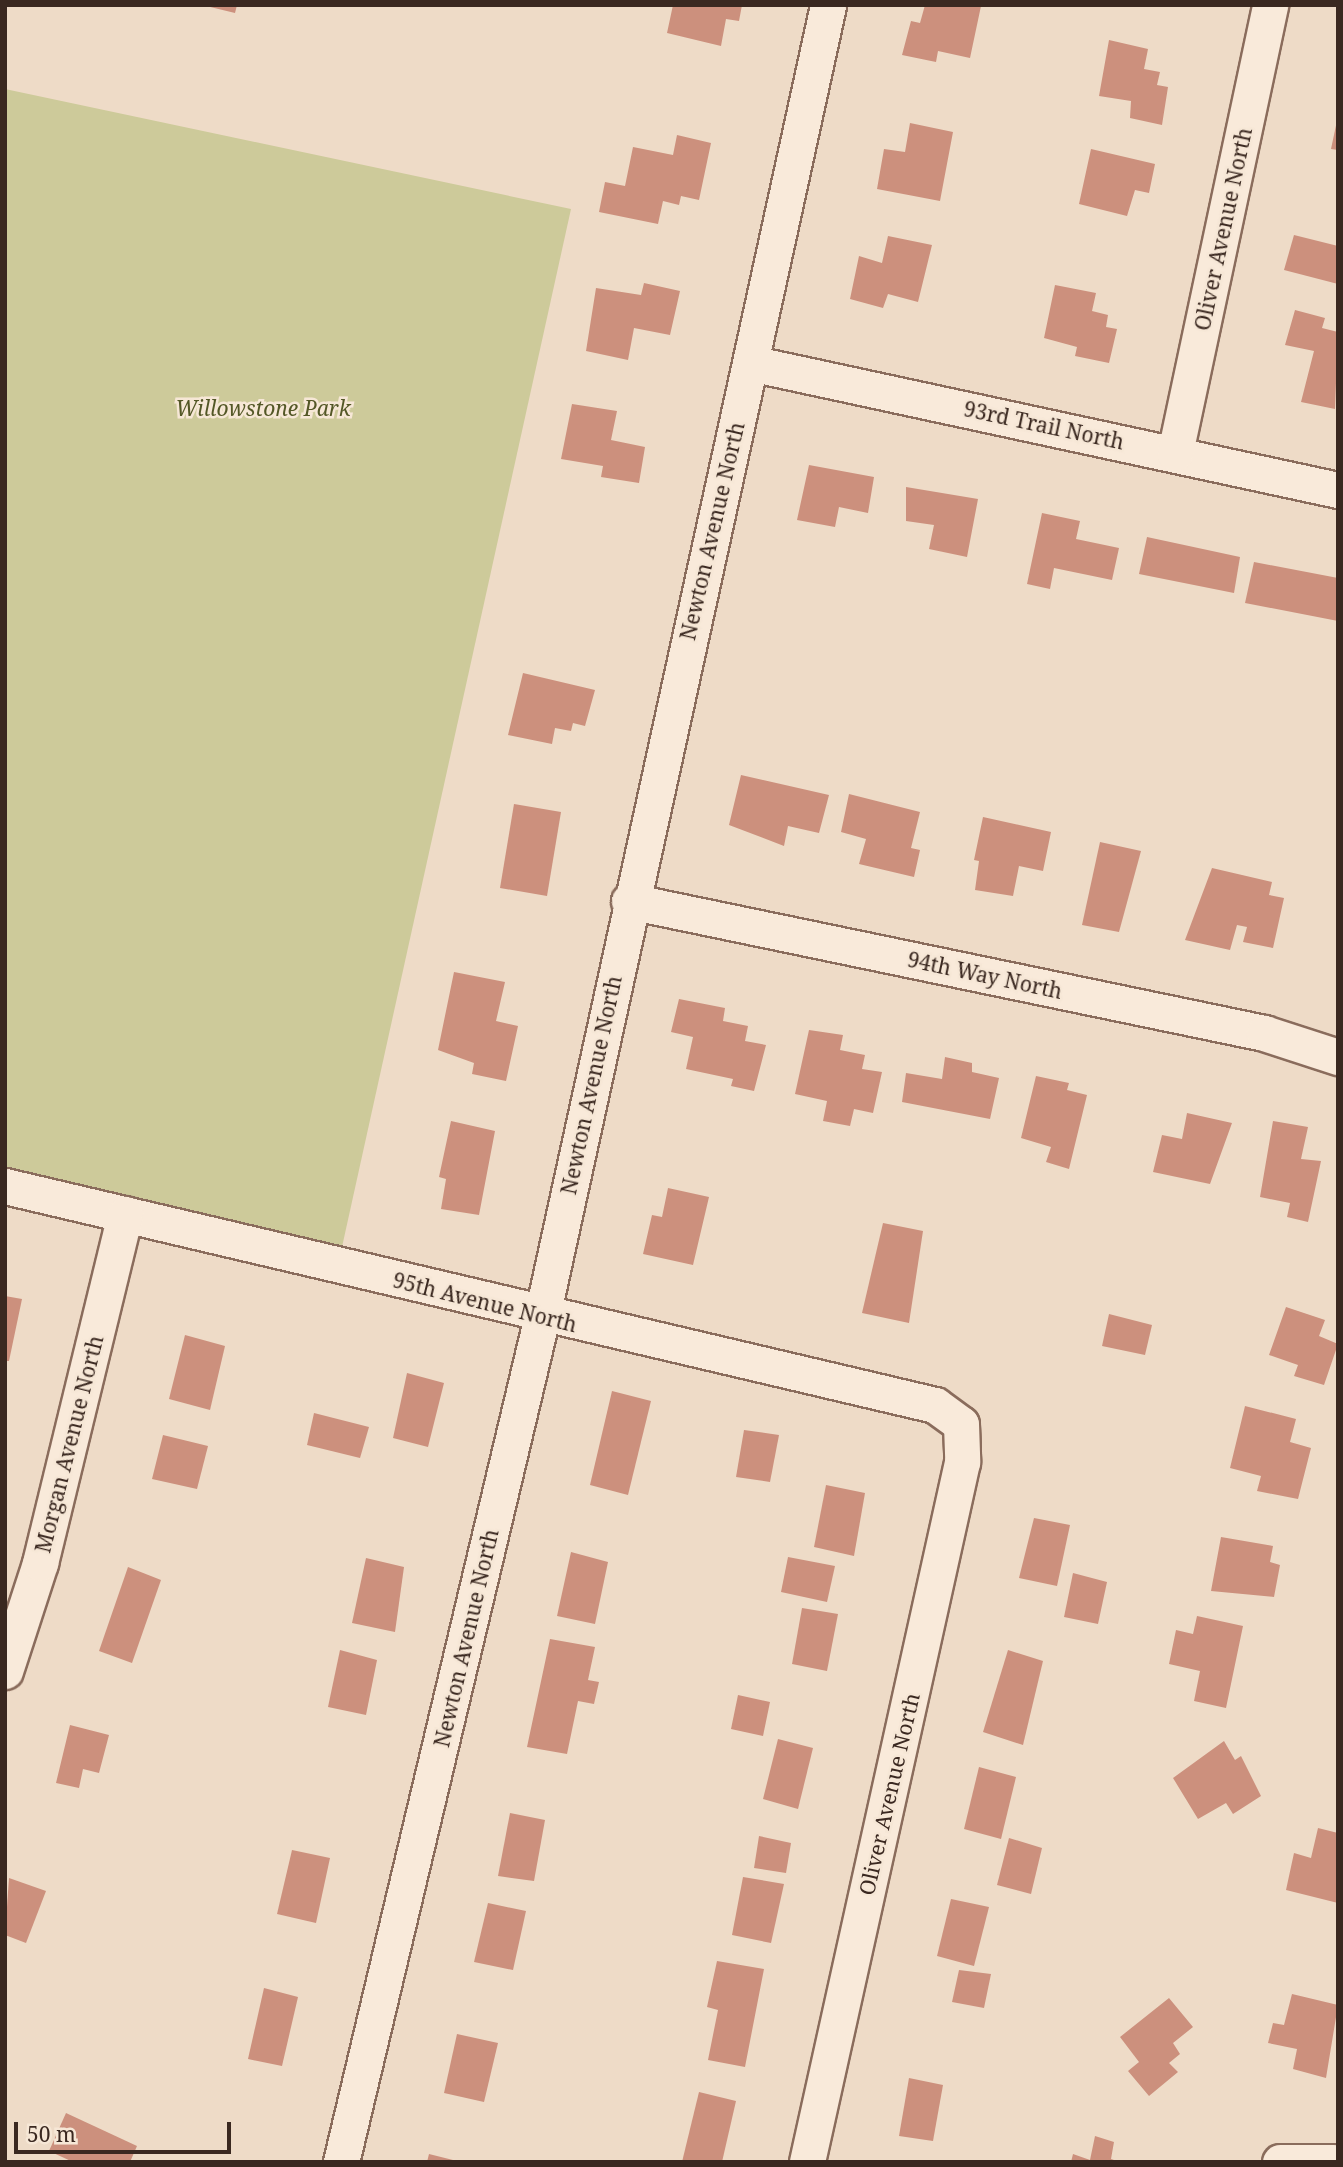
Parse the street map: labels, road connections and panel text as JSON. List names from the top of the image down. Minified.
{"streets":{"street":["Oliver Avenue North","93rd Trail North","Newton Avenue North","94th Way North","95th Avenue North","Morgan Avenue North"]},"crossings":[["Oliver Avenue North","93rd Trail North"],["Oliver Avenue North","95th Avenue North"],["93rd Trail North","Newton Avenue North"],["Newton Avenue North","94th Way North"],["Newton Avenue North","95th Avenue North"],["95th Avenue North","Morgan Avenue North"]],"parks":["Willowstone Park"],"scale_bar":"50 m"}
